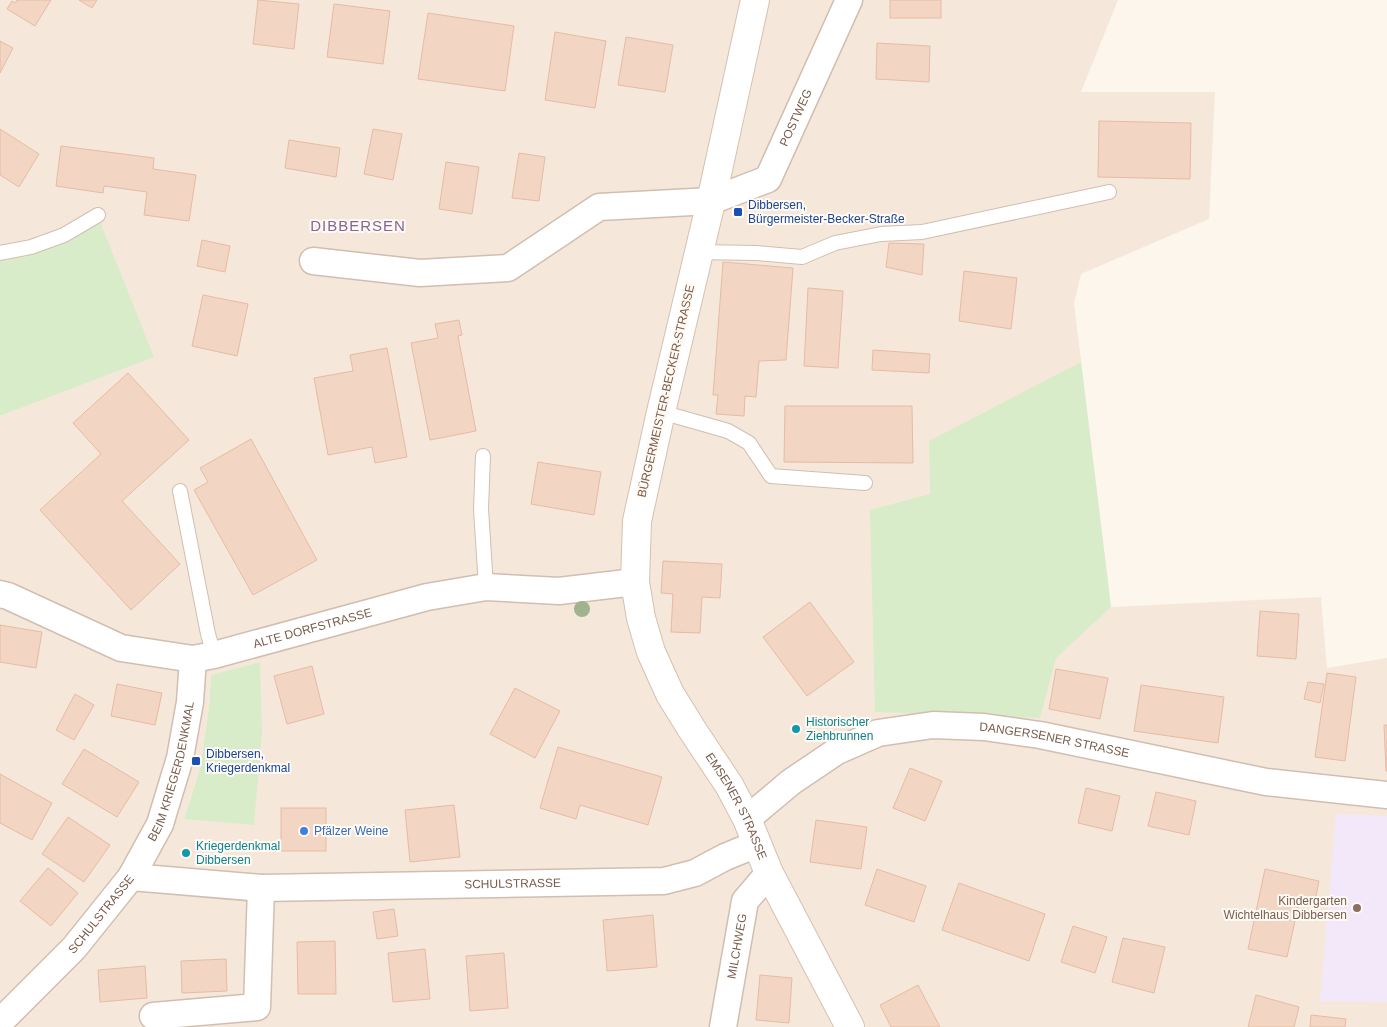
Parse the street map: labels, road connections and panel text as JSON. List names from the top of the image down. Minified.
{"streets":{"street":["POSTWEG","BÜRGERMEISTER-BECKER-STRASSE","ALTE DORFSTRASSE","DANGERSENER STRASSE","BEIM KRIEGERDENKMAL","EMSENER STRASSE","SCHULSTRASSE","MILCHWEG"]},"crossings":[["POSTWEG","BÜRGERMEISTER-BECKER-STRASSE"],["BÜRGERMEISTER-BECKER-STRASSE","ALTE DORFSTRASSE"],["BÜRGERMEISTER-BECKER-STRASSE","EMSENER STRASSE"],["ALTE DORFSTRASSE","BEIM KRIEGERDENKMAL"],["ALTE DORFSTRASSE","EMSENER STRASSE"],["DANGERSENER STRASSE","EMSENER STRASSE"],["BEIM KRIEGERDENKMAL","SCHULSTRASSE"],["EMSENER STRASSE","SCHULSTRASSE"],["EMSENER STRASSE","MILCHWEG"]],"districts":["DIBBERSEN"],"places":{"transit":["Dibbersen, Bürgermeister-Becker-Straße","Dibbersen, Kriegerdenkmal"],"other":["Historischer Ziehbrunnen","Pfälzer Weine","Kriegerdenkmal Dibbersen","Kindergarten Wichtelhaus Dibbersen"]}}
